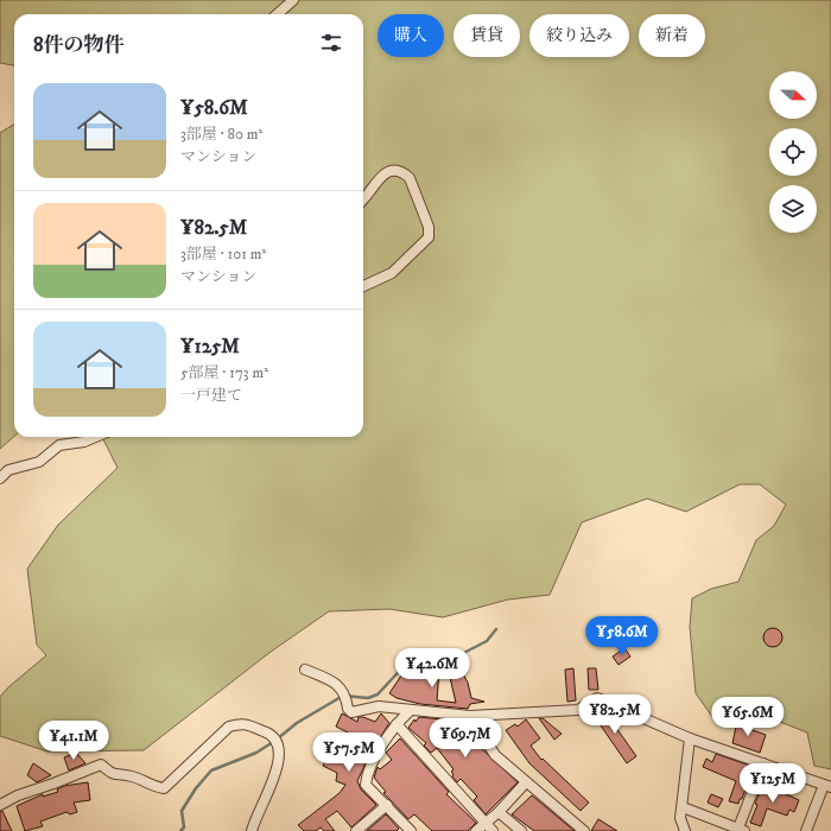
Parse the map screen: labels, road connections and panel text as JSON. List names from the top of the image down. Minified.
{"north":"right","page":{"chip":["購入","賃貸","絞り込み","新着"],"heading":"8件の物件","list":[{"name":"¥58.6M","note":"3部屋 · 80 m² · マンション"},{"name":"¥82.5M","note":"3部屋 · 101 m² · マンション"},{"name":"¥125M","note":"5部屋 · 173 m² · 一戸建て"}],"price":["¥58.6M","¥42.6M","¥82.5M","¥65.6M","¥69.7M","¥41.1M","¥57.5M","¥125M"]}}
